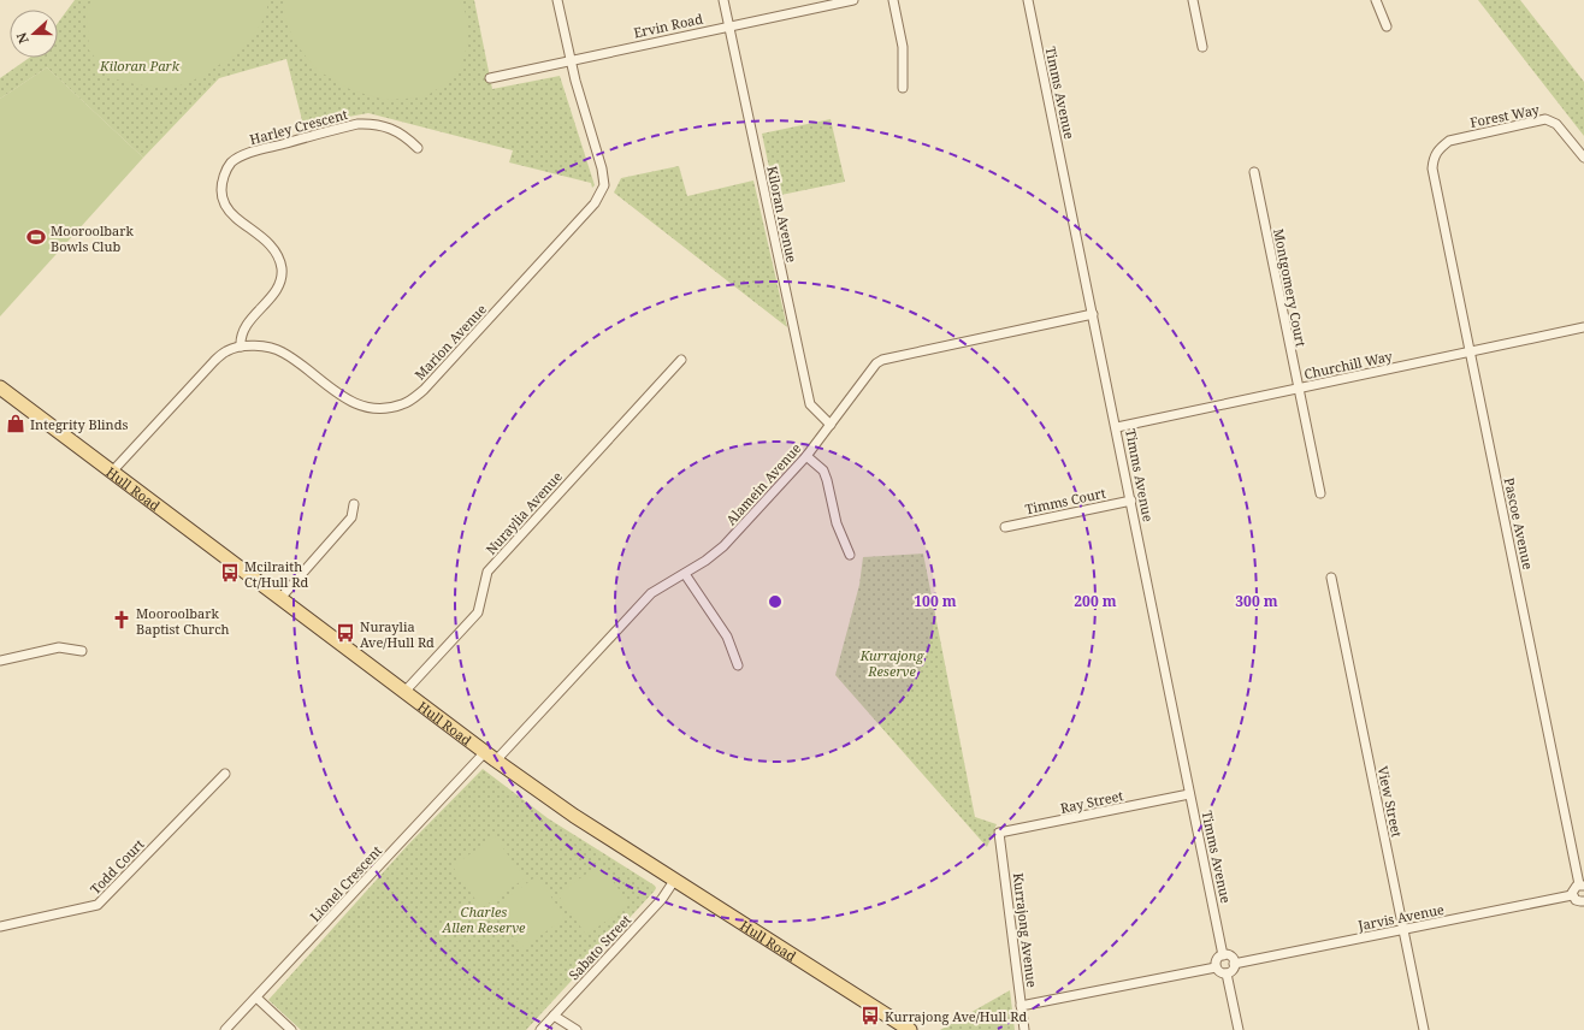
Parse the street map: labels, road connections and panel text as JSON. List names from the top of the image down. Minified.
{"streets":{"main road":["Hull Road"],"street":["Ervin Road","Timms Avenue","Forest Way","Harley Crescent","Kiloran Avenue","Montgomery Court","Marion Avenue","Churchill Way","Alamein Avenue","Timms Court","Nuraylia Avenue","Pascoe Avenue","Ray Street","View Street","Todd Court","Lionel Crescent","Jarvis Avenue","Kurrajong Avenue","Sabato Street"]},"crossings":[["Ervin Road","Kiloran Avenue"],["Ervin Road","Marion Avenue"],["Timms Avenue","Churchill Way"],["Timms Avenue","Alamein Avenue"],["Timms Avenue","Timms Court"],["Timms Avenue","Ray Street"],["Timms Avenue","Jarvis Avenue"],["Forest Way","Pascoe Avenue"],["Harley Crescent","Marion Avenue"],["Kiloran Avenue","Alamein Avenue"],["Montgomery Court","Churchill Way"],["Marion Avenue","Hull Road"],["Churchill Way","Pascoe Avenue"],["Alamein Avenue","Hull Road"],["Hull Road","Nuraylia Avenue"],["Hull Road","Lionel Crescent"],["Hull Road","Sabato Street"],["Ray Street","Kurrajong Avenue"],["View Street","Jarvis Avenue"]],"parks":["Kiloran Park","Kurrajong Reserve","Charles Allen Reserve"],"places":{"sports":["Mooroolbark Bowls Club"],"shop":["Integrity Blinds"],"bus stop":["Mcilraith Ct/Hull Rd","Nuraylia Ave/Hull Rd","Kurrajong Ave/Hull Rd"],"church":["Mooroolbark Baptist Church"]},"north":"left","rings":["100 m","200 m","300 m"]}
